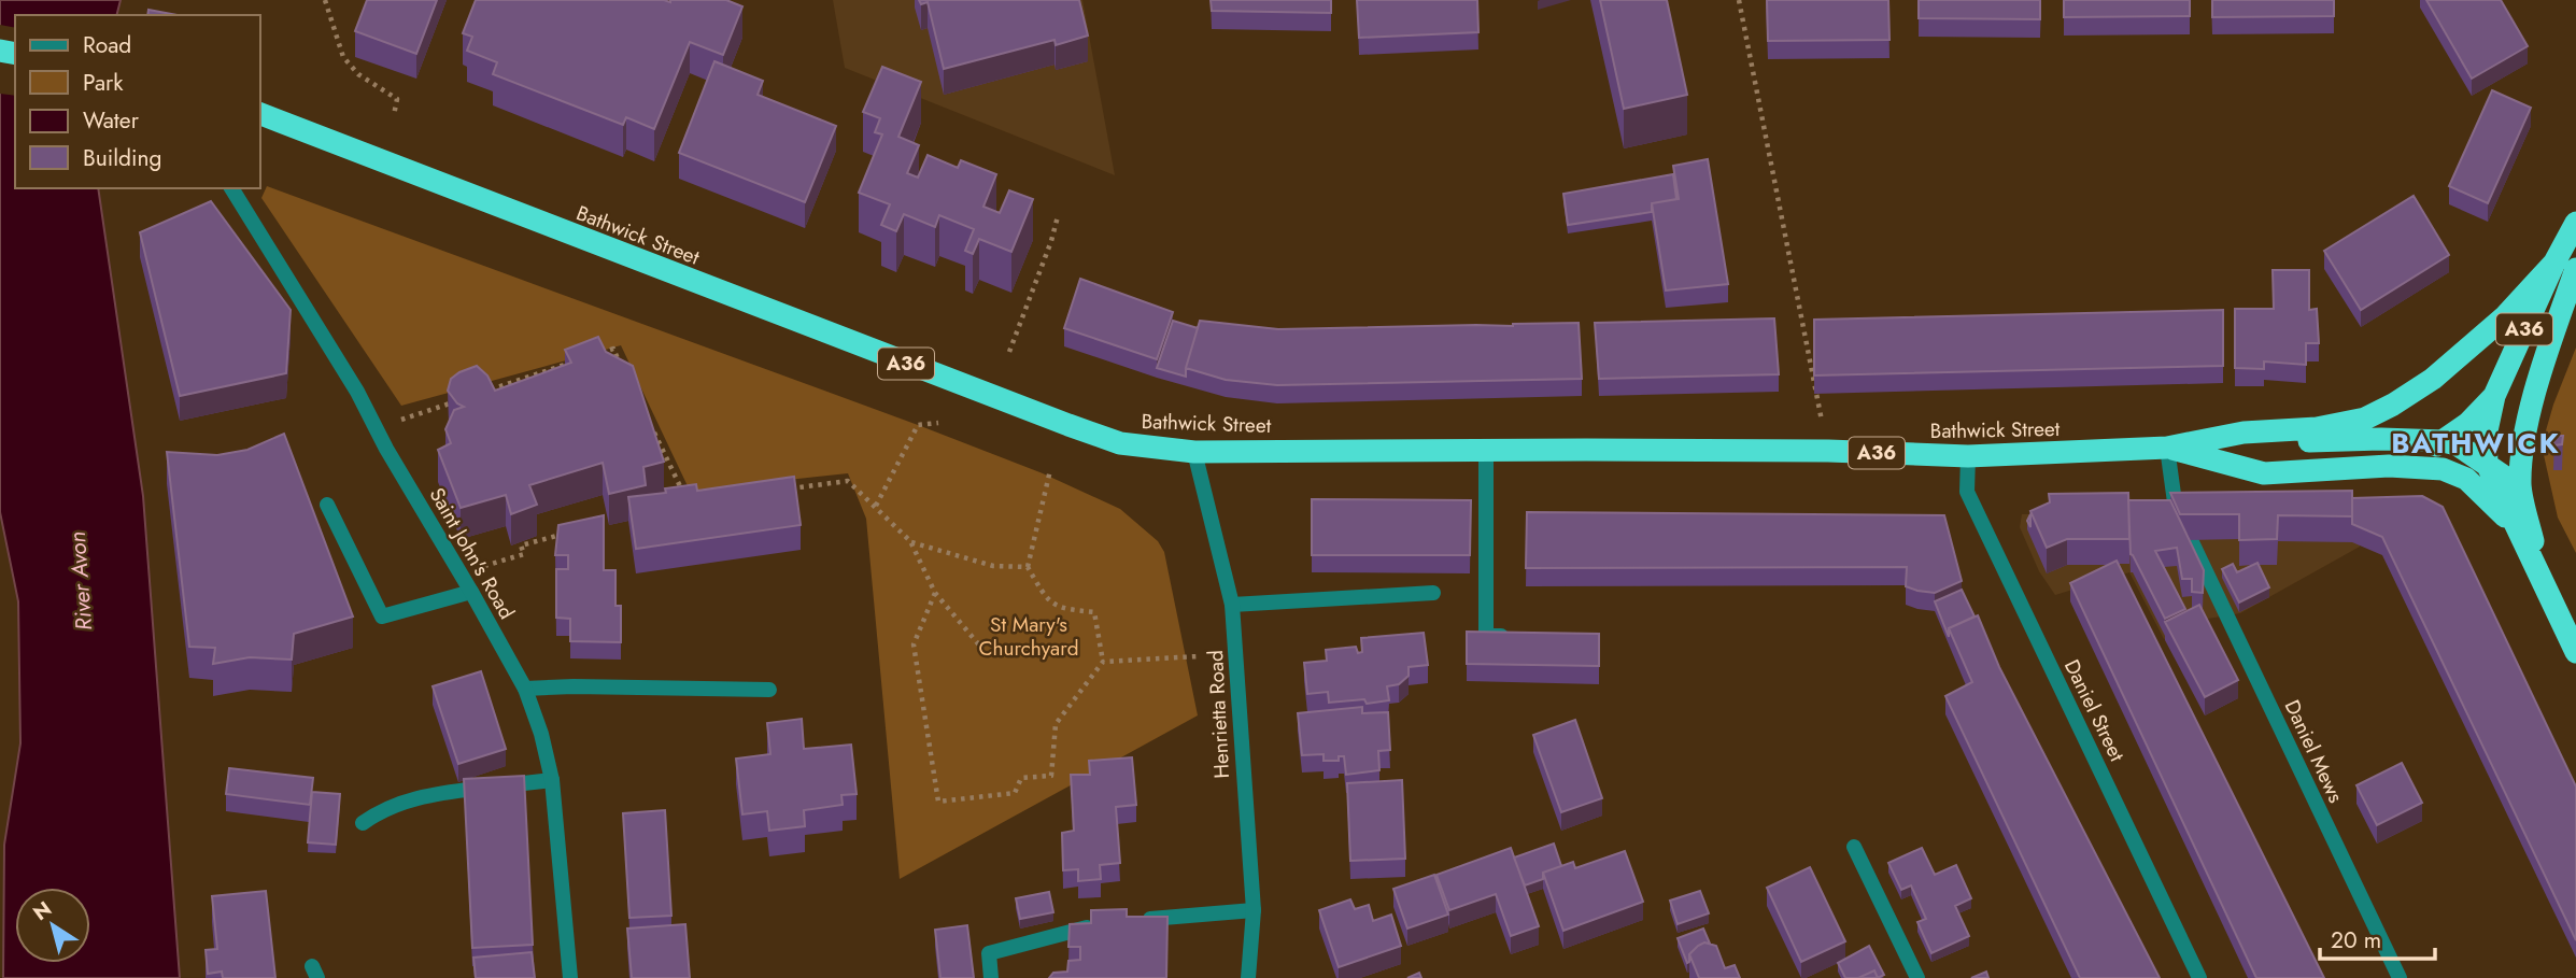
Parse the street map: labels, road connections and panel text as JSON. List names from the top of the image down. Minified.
{"streets":{"highway":["Bathwick Street","A36"],"street":["Saint John's Road","Daniel Street","Henrietta Road","Daniel Mews"]},"crossings":[["Bathwick Street","A36"],["Bathwick Street","Daniel Street"],["Bathwick Street","Henrietta Road"]],"districts":["BATHWICK"],"water":["River Avon"],"parks":["St Mary's Churchyard"],"legend":["Road","Park","Water","Building"],"scale_bar":"20 m","north":"top left"}
